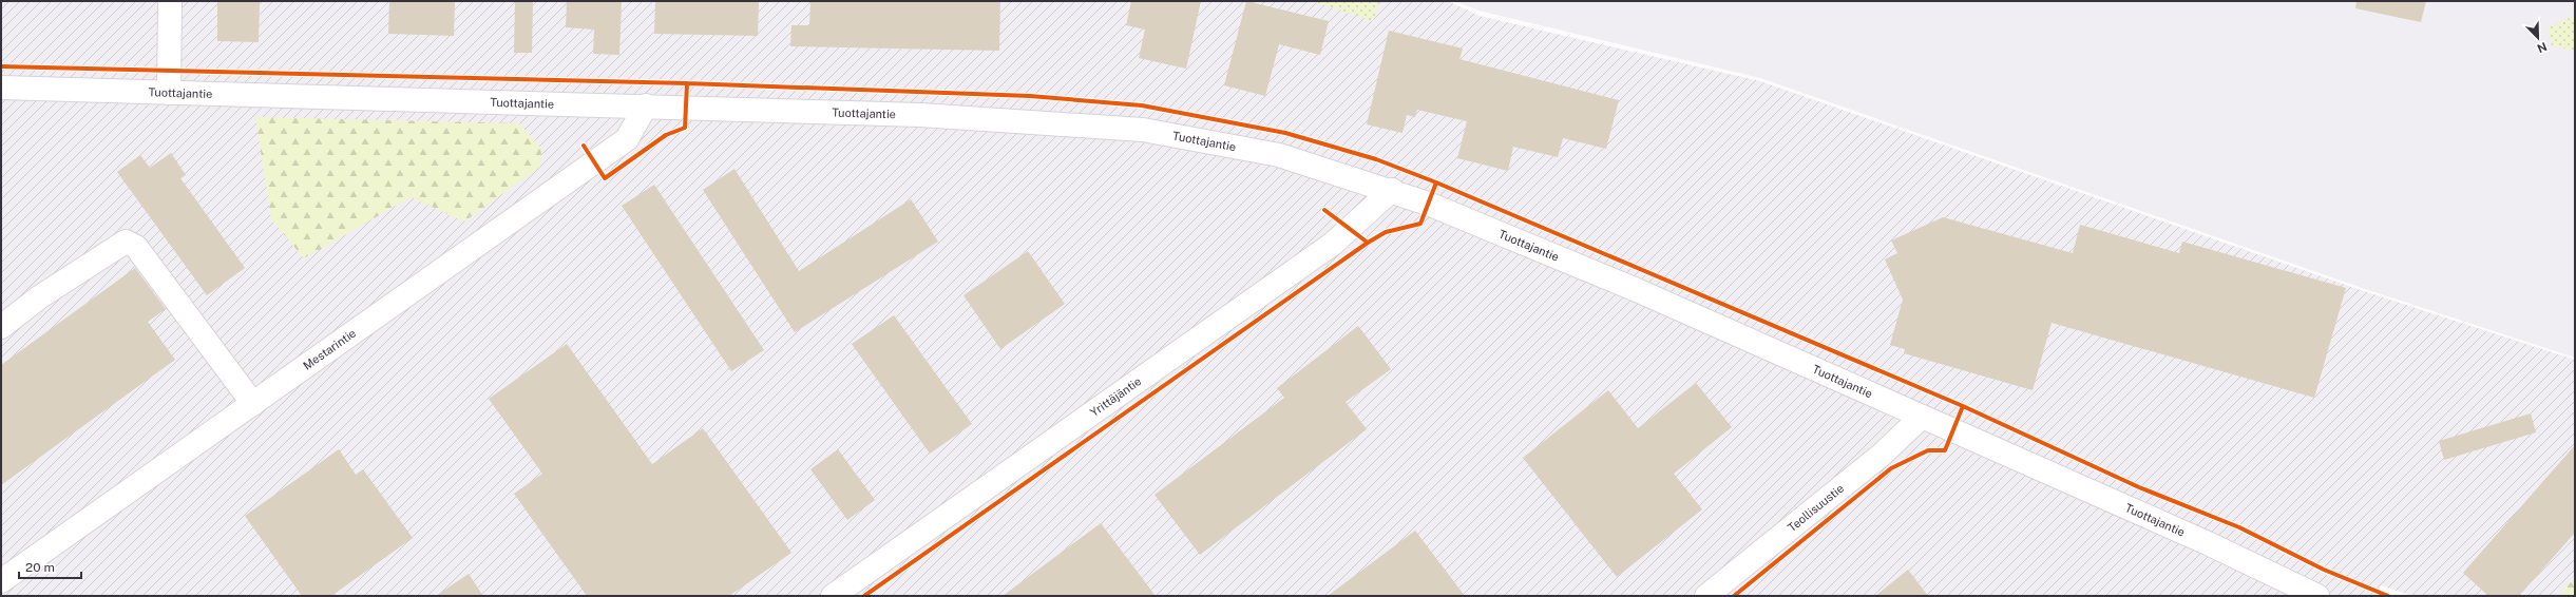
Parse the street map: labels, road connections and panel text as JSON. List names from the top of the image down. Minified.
{"streets":{"street":["Tuottajantie","Mestarintie","Yrittäjäntie","Teollisuustie"]},"crossings":[["Tuottajantie","Mestarintie"],["Tuottajantie","Yrittäjäntie"],["Tuottajantie","Teollisuustie"]],"scale_bar":"20 m","north":"bottom right"}
